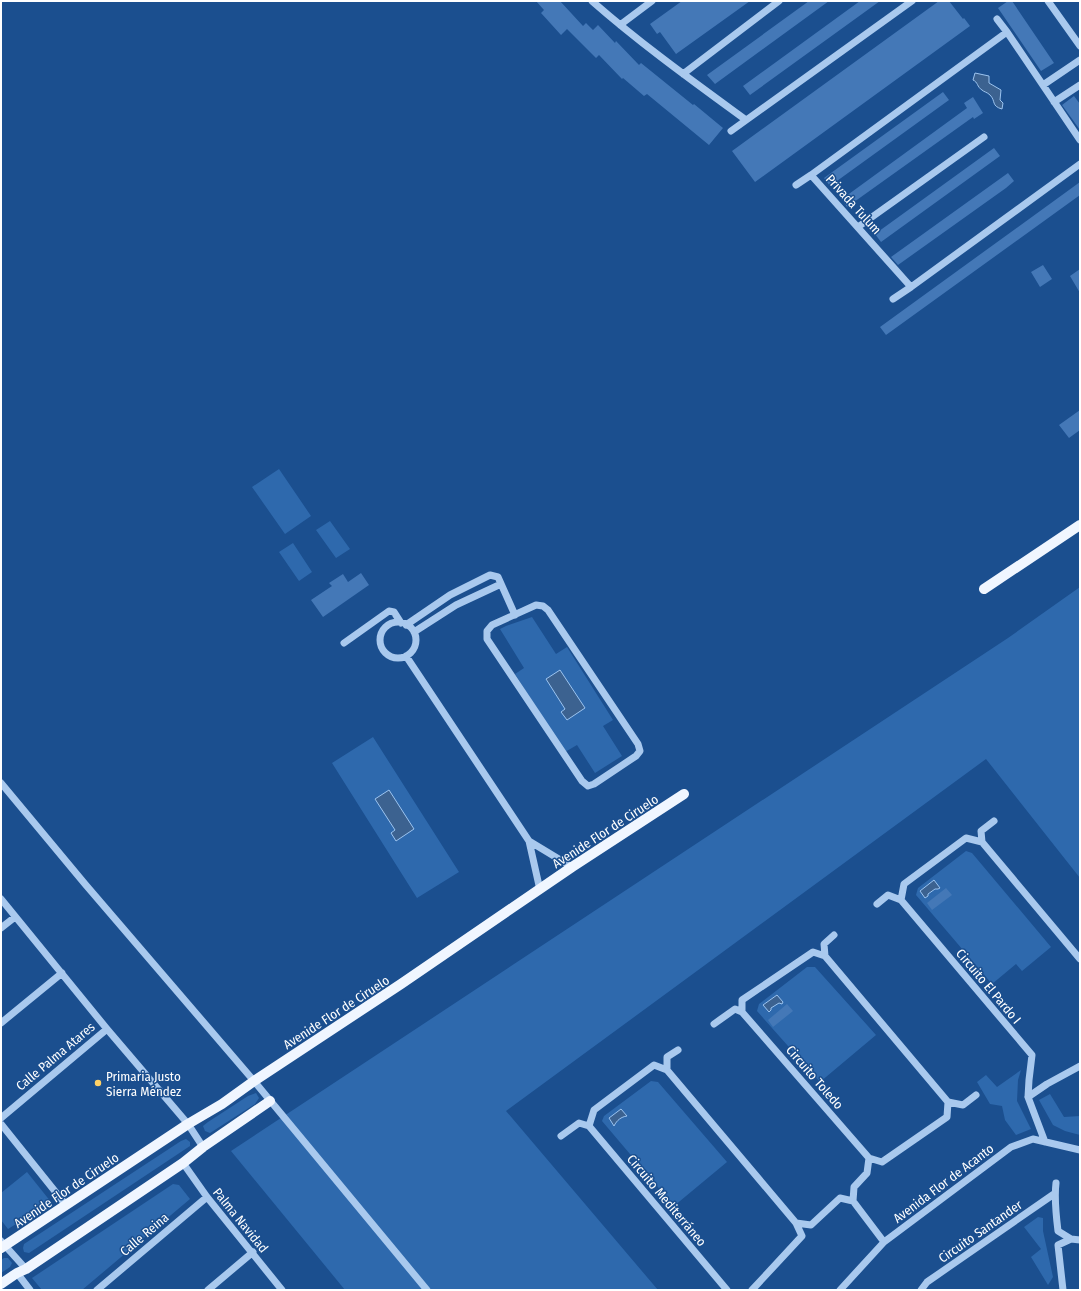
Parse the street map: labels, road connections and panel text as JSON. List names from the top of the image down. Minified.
{"streets":{"main road":["Avenide Flor de Ciruelo"],"street":["Privada Tulum","Circuito El Pardo I","Calle Palma Atares","Circuito Toledo","Avenida Flor de Acanto","Circuito Mediterráneo","Palma Navidad","Circuito Santander","Calle Reina"]},"crossings":[["Avenide Flor de Ciruelo","Calle Palma Atares"],["Circuito El Pardo I","Avenida Flor de Acanto"],["Palma Navidad","Calle Reina"]],"places":["Primaria Justo Sierra Méndez"]}
